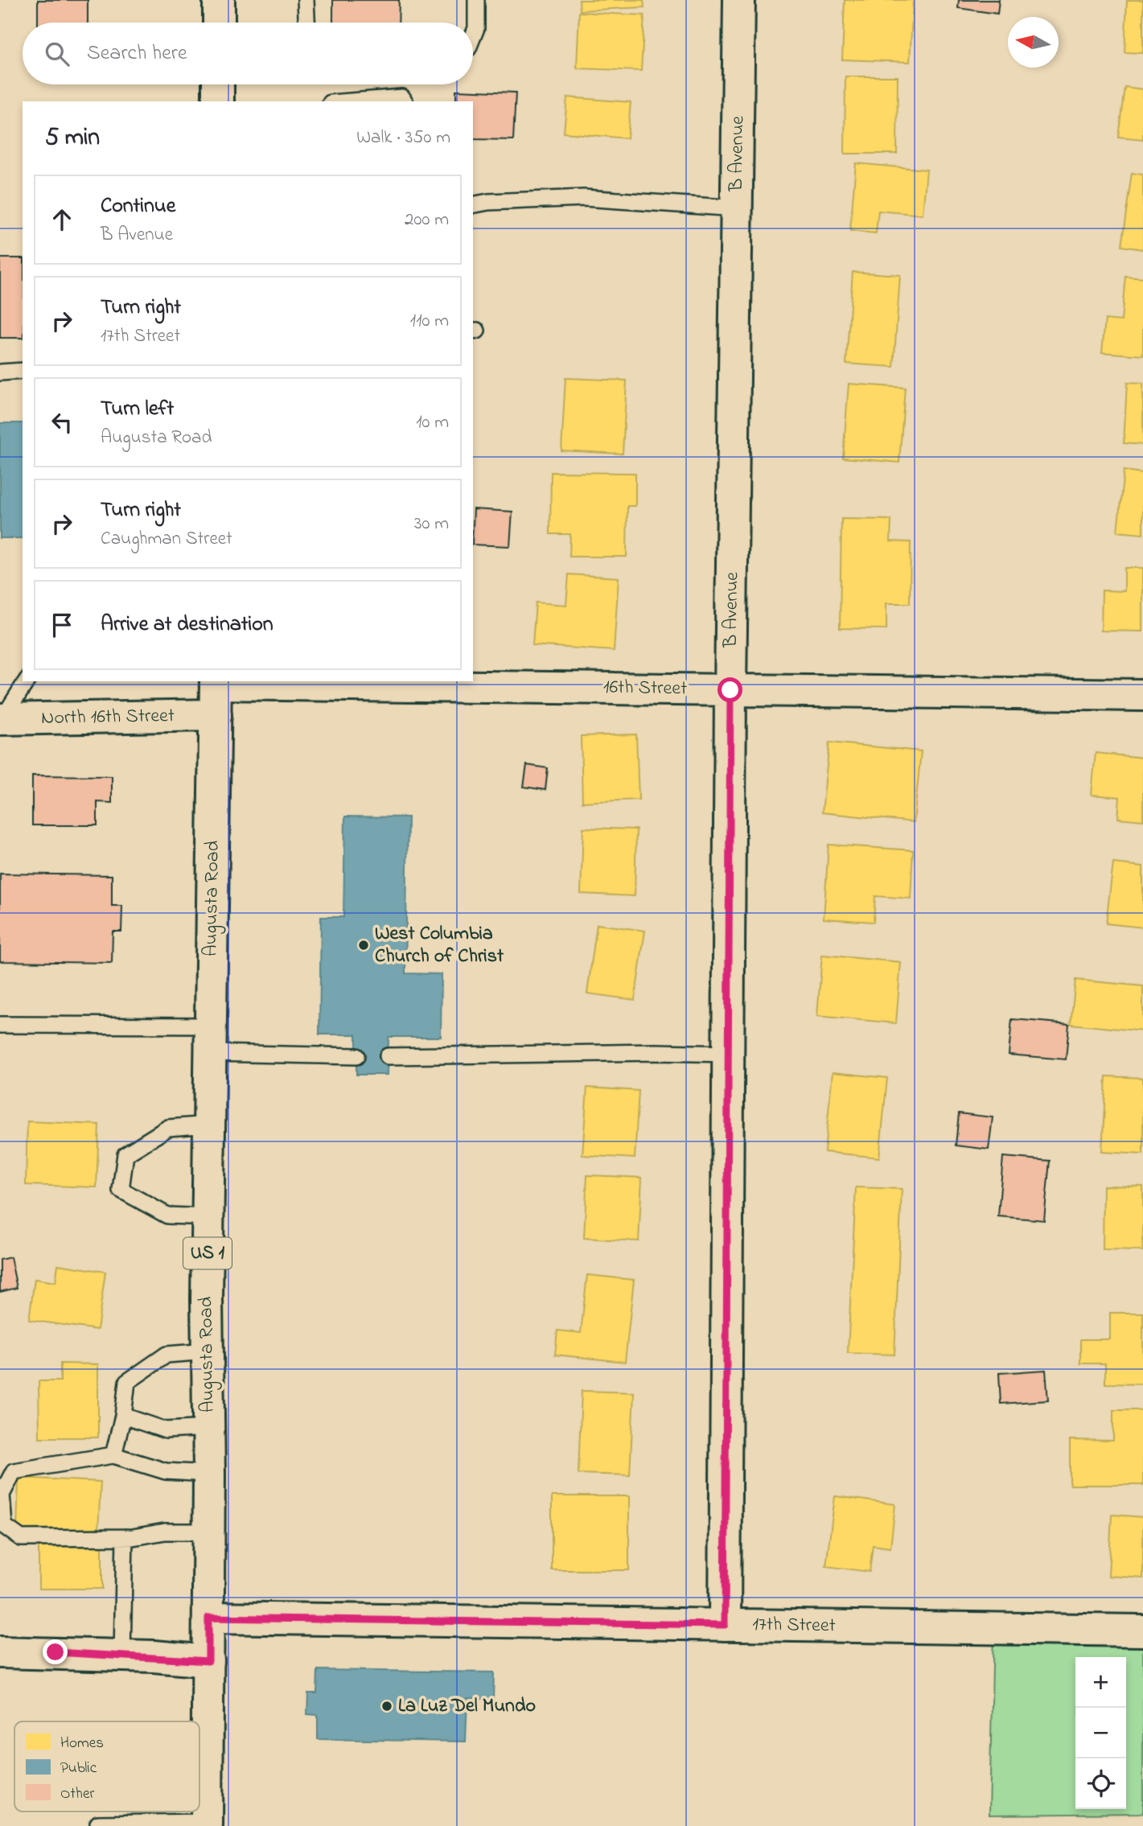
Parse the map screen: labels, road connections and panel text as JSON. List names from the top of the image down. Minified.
{"streets":{"street":["B Avenue","16th Street","North 16th Street","Augusta Road","US 1","17th Street"]},"crossings":[["B Avenue","16th Street"],["B Avenue","17th Street"],["16th Street","Augusta Road"],["North 16th Street","Augusta Road"],["Augusta Road","17th Street"]],"places":["West Columbia Church of Christ","La Luz Del Mundo"],"legend":["Homes","Public","Other"],"north":"left","page":{"search":"Search here","heading":["5 min","Walk · 350 m"],"list":[["Continue","B Avenue","200 m"],["Turn right","17th Street","110 m"],["Turn left","Augusta Road","10 m"],["Turn right","Caughman Street","30 m"],"Arrive at destination"],"map_buttons":["+","−"]}}
